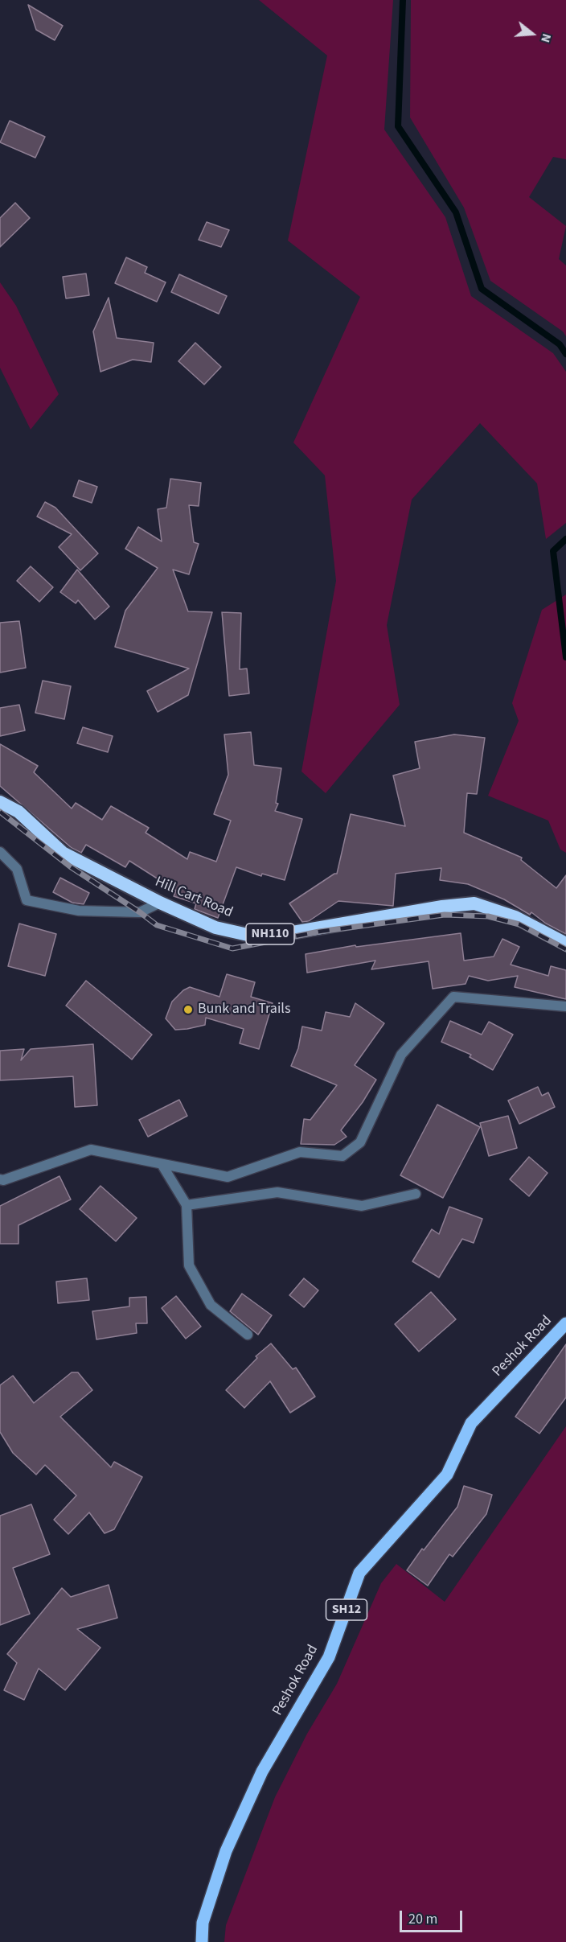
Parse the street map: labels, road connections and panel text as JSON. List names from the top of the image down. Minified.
{"streets":{"highway":["Hill Cart Road","NH110"],"main road":["Peshok Road","SH12"]},"places":["Bunk and Trails"],"scale_bar":"20 m","north":"right"}
